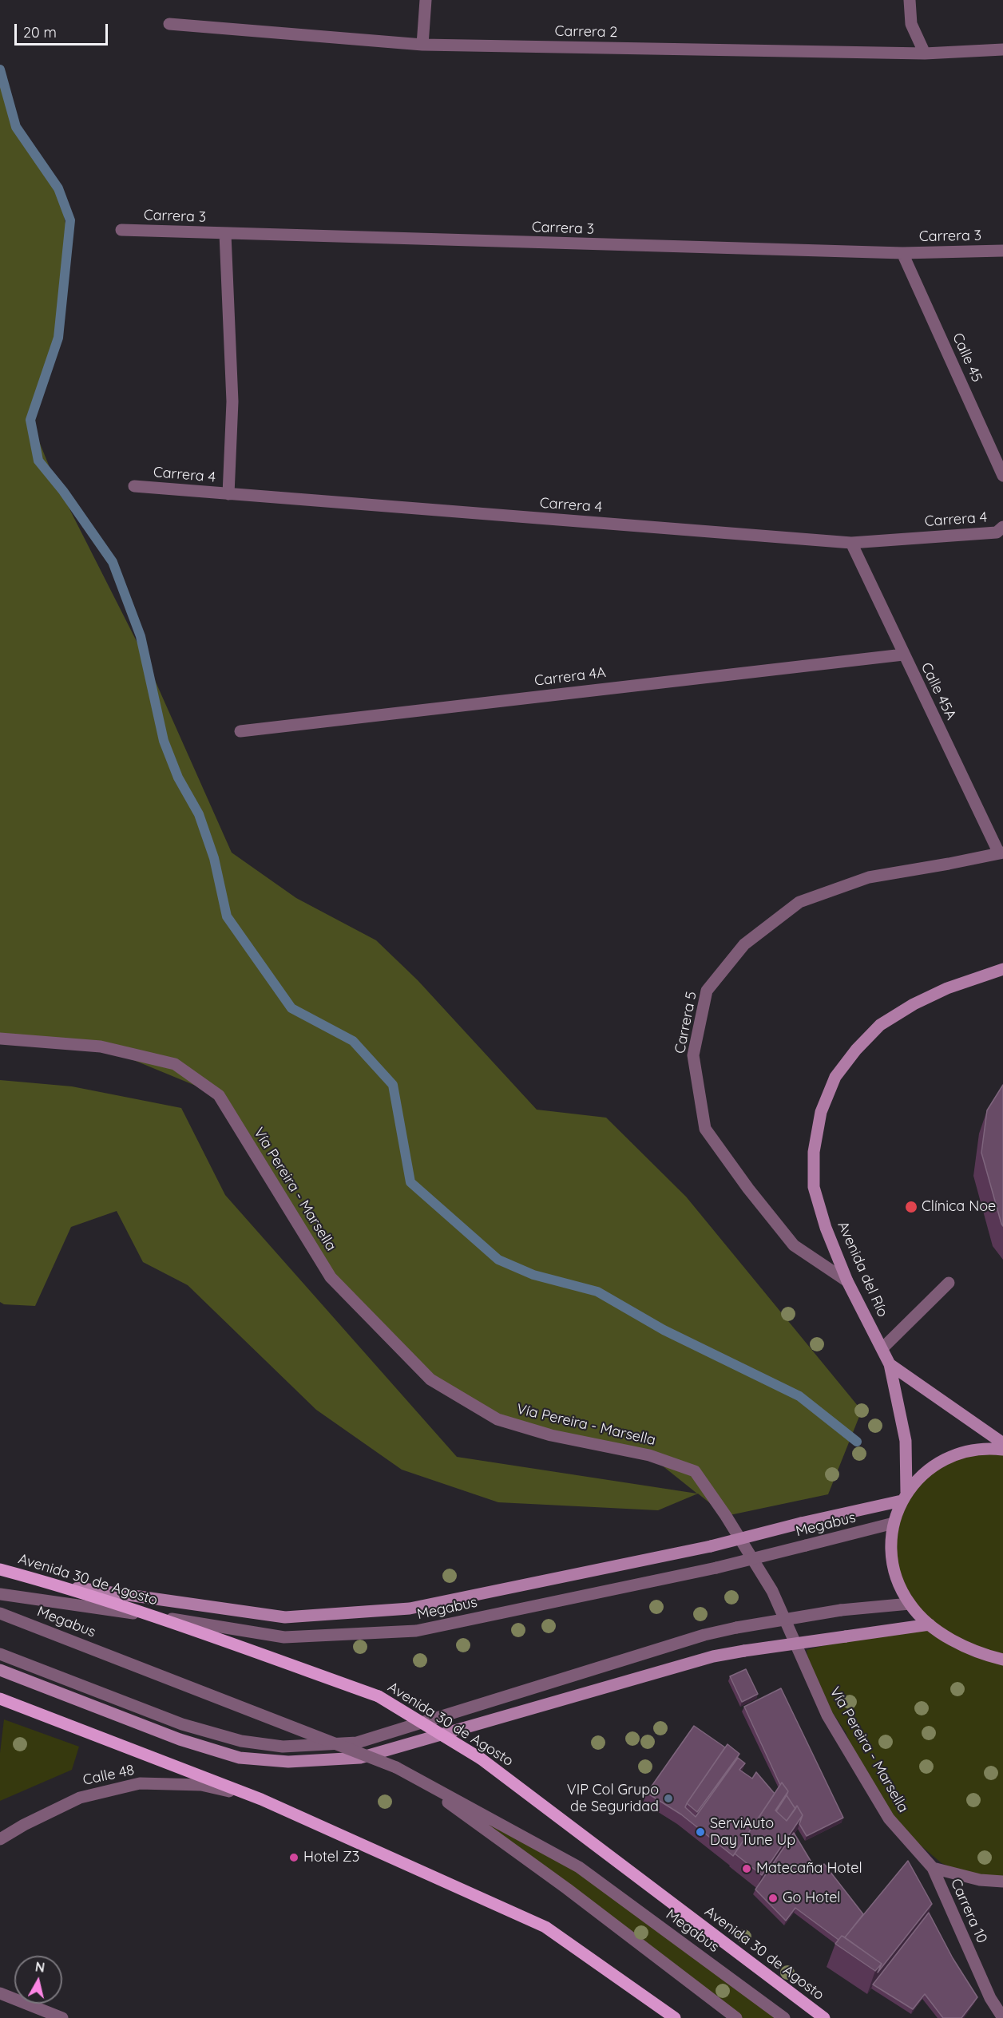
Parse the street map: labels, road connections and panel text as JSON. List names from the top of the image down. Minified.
{"streets":{"main road":["Avenida del Río","Avenida 30 de Agosto"],"street":["Carrera 2","Carrera 3","Calle 45","Carrera 4","Carrera 4A","Calle 45A","Carrera 5","Vía Pereira - Marsella","Megabus","Calle 48","Carrera 10"]},"crossings":[["Carrera 3","Calle 45"],["Carrera 4","Calle 45A"],["Carrera 4A","Calle 45A"],["Calle 45A","Carrera 5"],["Carrera 5","Avenida del Río"],["Vía Pereira - Marsella","Carrera 10"],["Megabus","Avenida 30 de Agosto"]],"places":["Clínica Noe","VIP Col Grupo de Seguridad","ServiAuto Day Tune Up","Hotel Z3","Matecaña Hotel","Go Hotel"],"scale_bar":"20 m","north":"top"}
